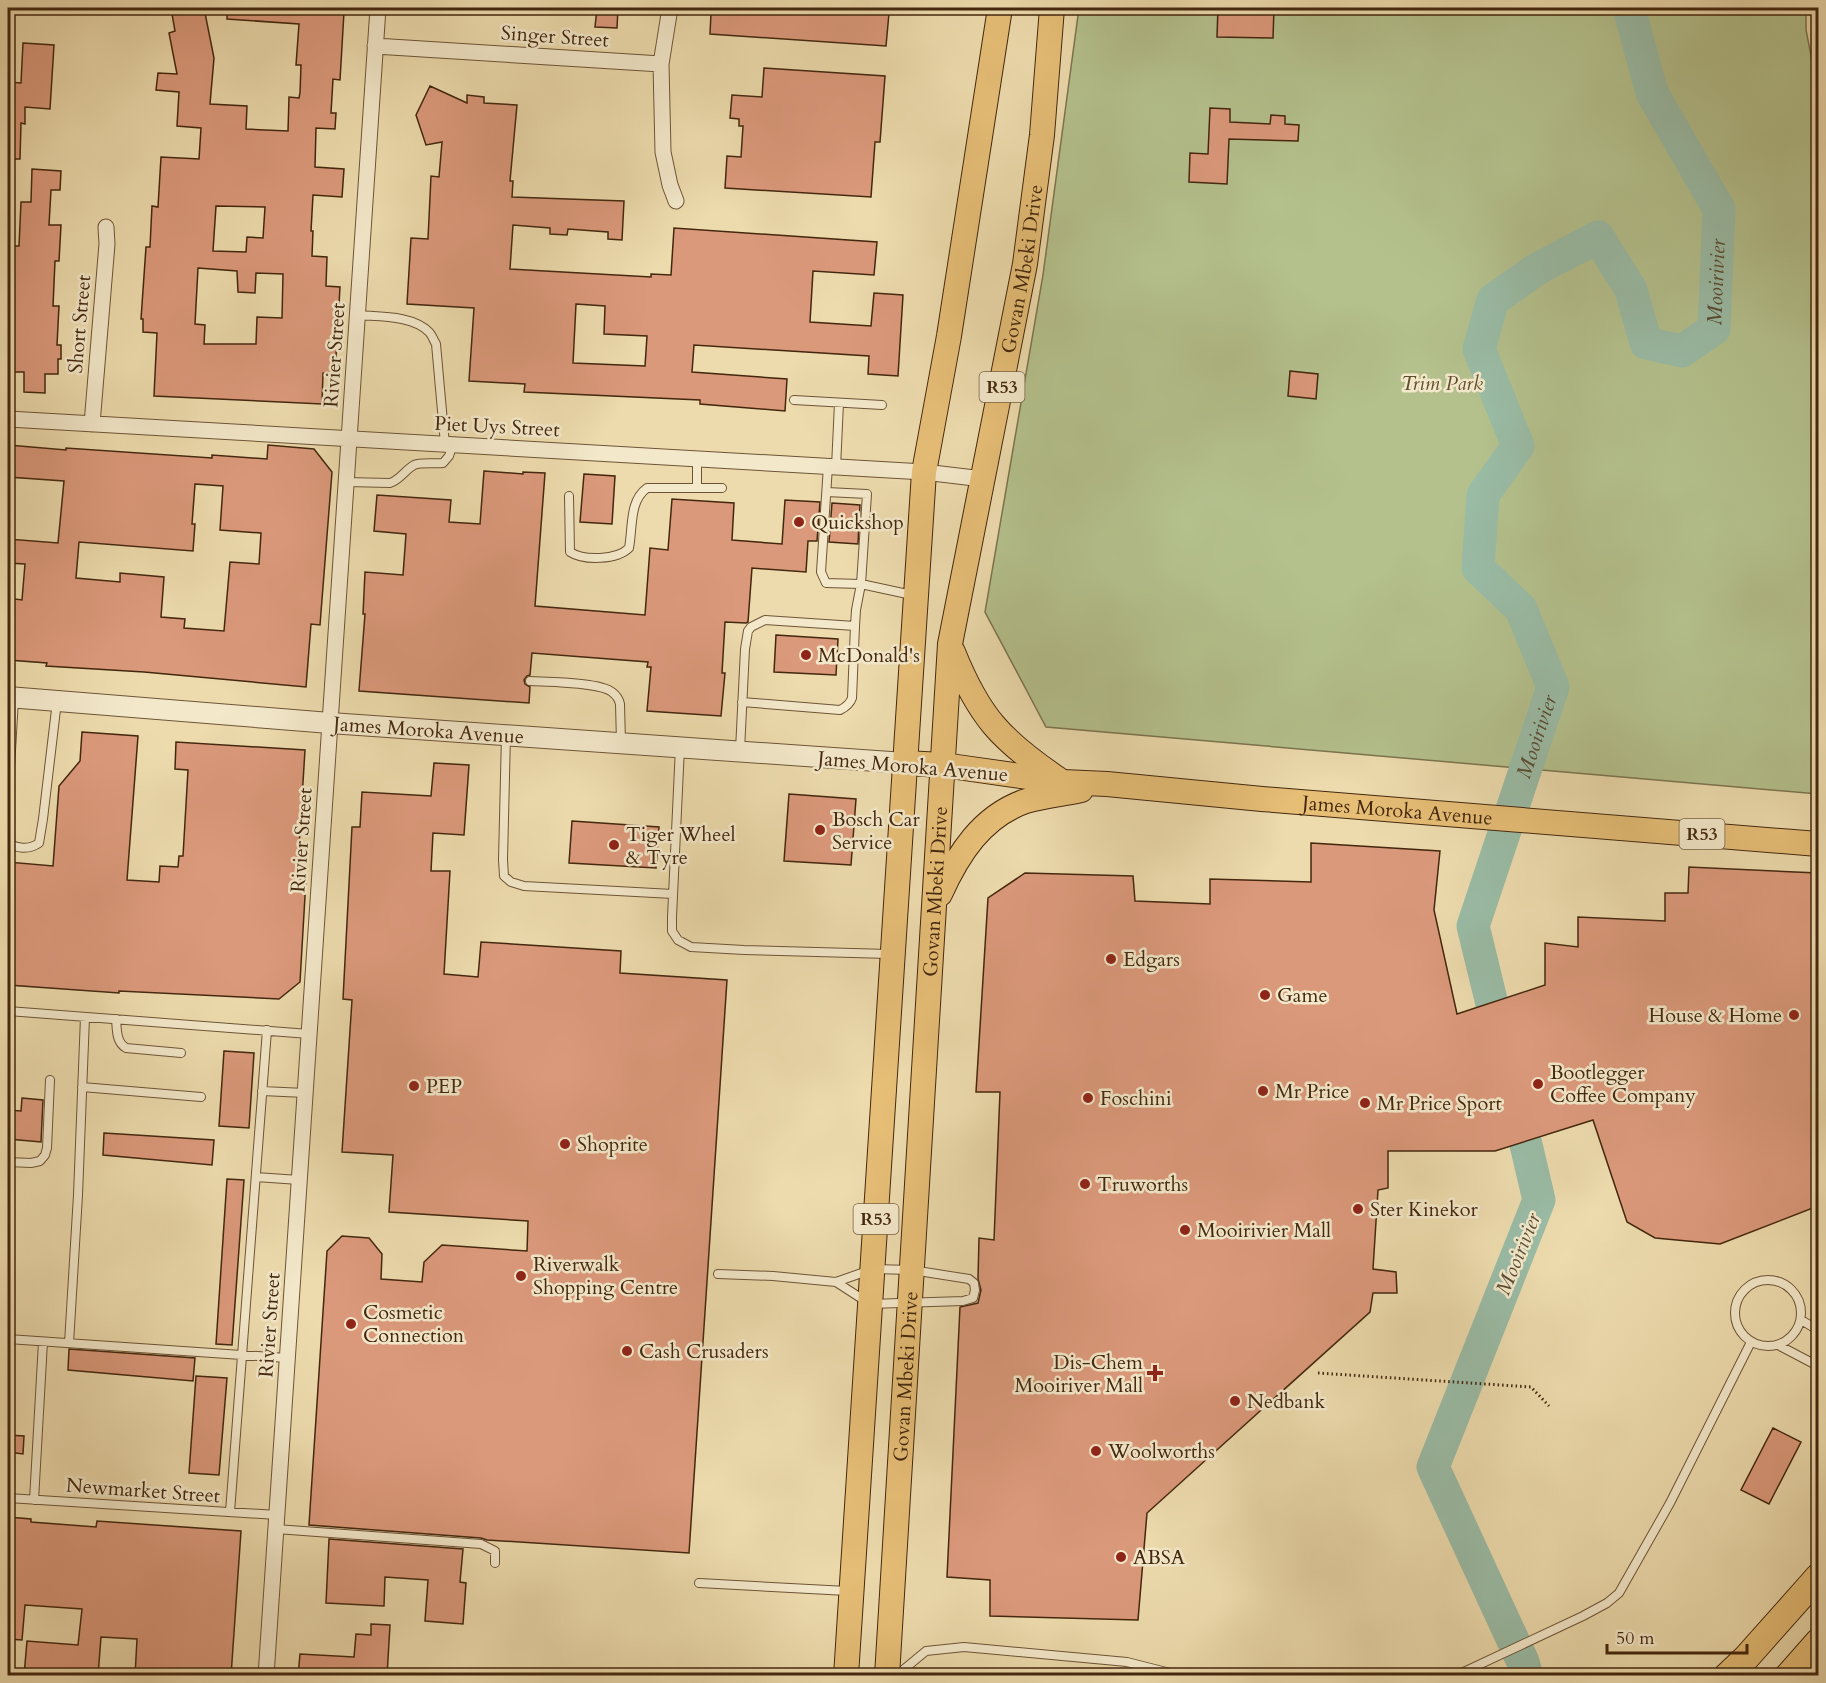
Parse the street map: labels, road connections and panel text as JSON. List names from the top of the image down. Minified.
{"streets":{"main road":["Govan Mbeki Drive","R53","James Moroka Avenue"],"street":["Singer Street","Short Street","Rivier Street","Piet Uys Street"],"lane":["Newmarket Street"]},"crossings":[["Singer Street","Rivier Street"],["Govan Mbeki Drive","Piet Uys Street"],["Govan Mbeki Drive","James Moroka Avenue"],["Short Street","Piet Uys Street"],["Rivier Street","Piet Uys Street"],["Rivier Street","James Moroka Avenue"],["Rivier Street","Newmarket Street"]],"water":["Mooirivier"],"parks":["Trim Park"],"places":{"other":["Quickshop","McDonald's","Bosch Car Service","Tiger Wheel & Tyre","Edgars","Game","House & Home","Bootlegger Coffee Company","PEP","Mr Price","Foschini","Mr Price Sport","Shoprite","Truworths","Ster Kinekor","Mooirivier Mall","Riverwalk Shopping Centre","Cosmetic Connection","Cash Crusaders","Nedbank","Woolworths","ABSA"],"health":["Dis-Chem Mooiriver Mall"]},"scale_bar":"50 m"}
